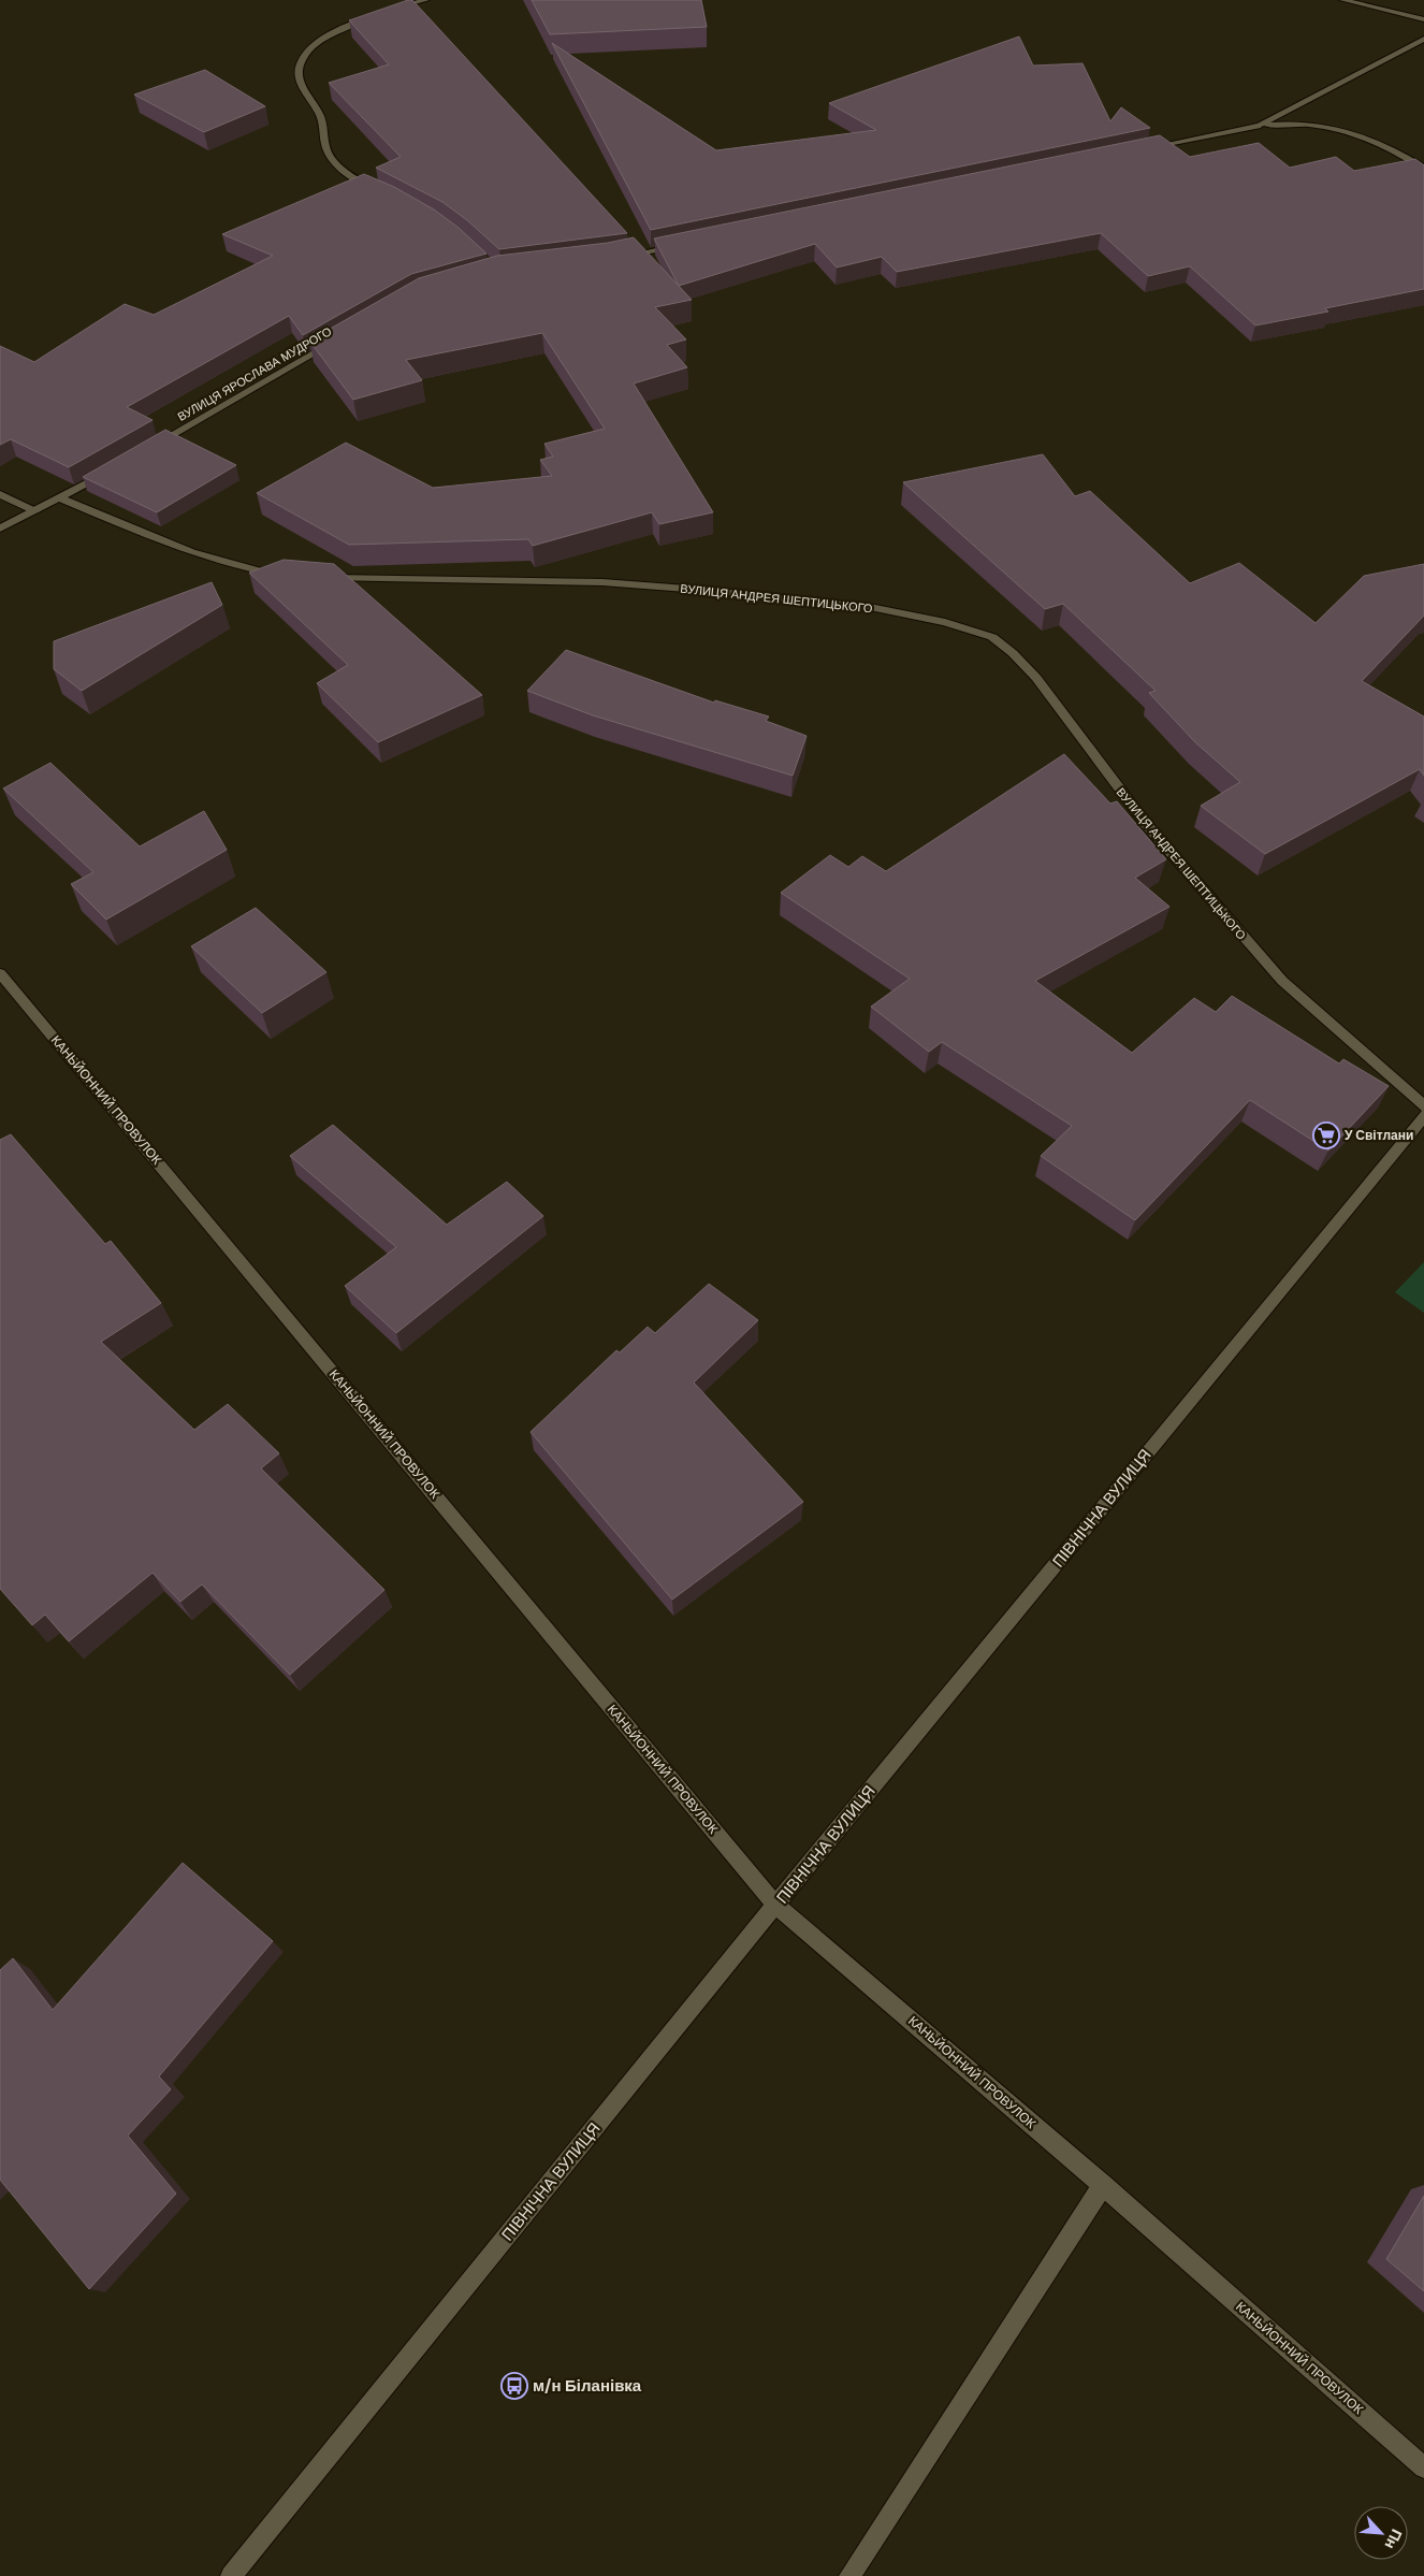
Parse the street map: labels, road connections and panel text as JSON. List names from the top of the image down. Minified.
{"streets":{"street":["ВУЛИЦЯ ЯРОСЛАВА МУДРОГО","ВУЛИЦЯ АНДРЕЯ ШЕПТИЦЬКОГО","КАНЬЙОННИЙ ПРОВУЛОК","ПІВНІЧНА ВУЛИЦЯ"]},"crossings":[["КАНЬЙОННИЙ ПРОВУЛОК","ПІВНІЧНА ВУЛИЦЯ"]],"places":{"supermarket":["У Світлани"],"bus stop":["м/н Біланівка"]},"north":"bottom right"}
